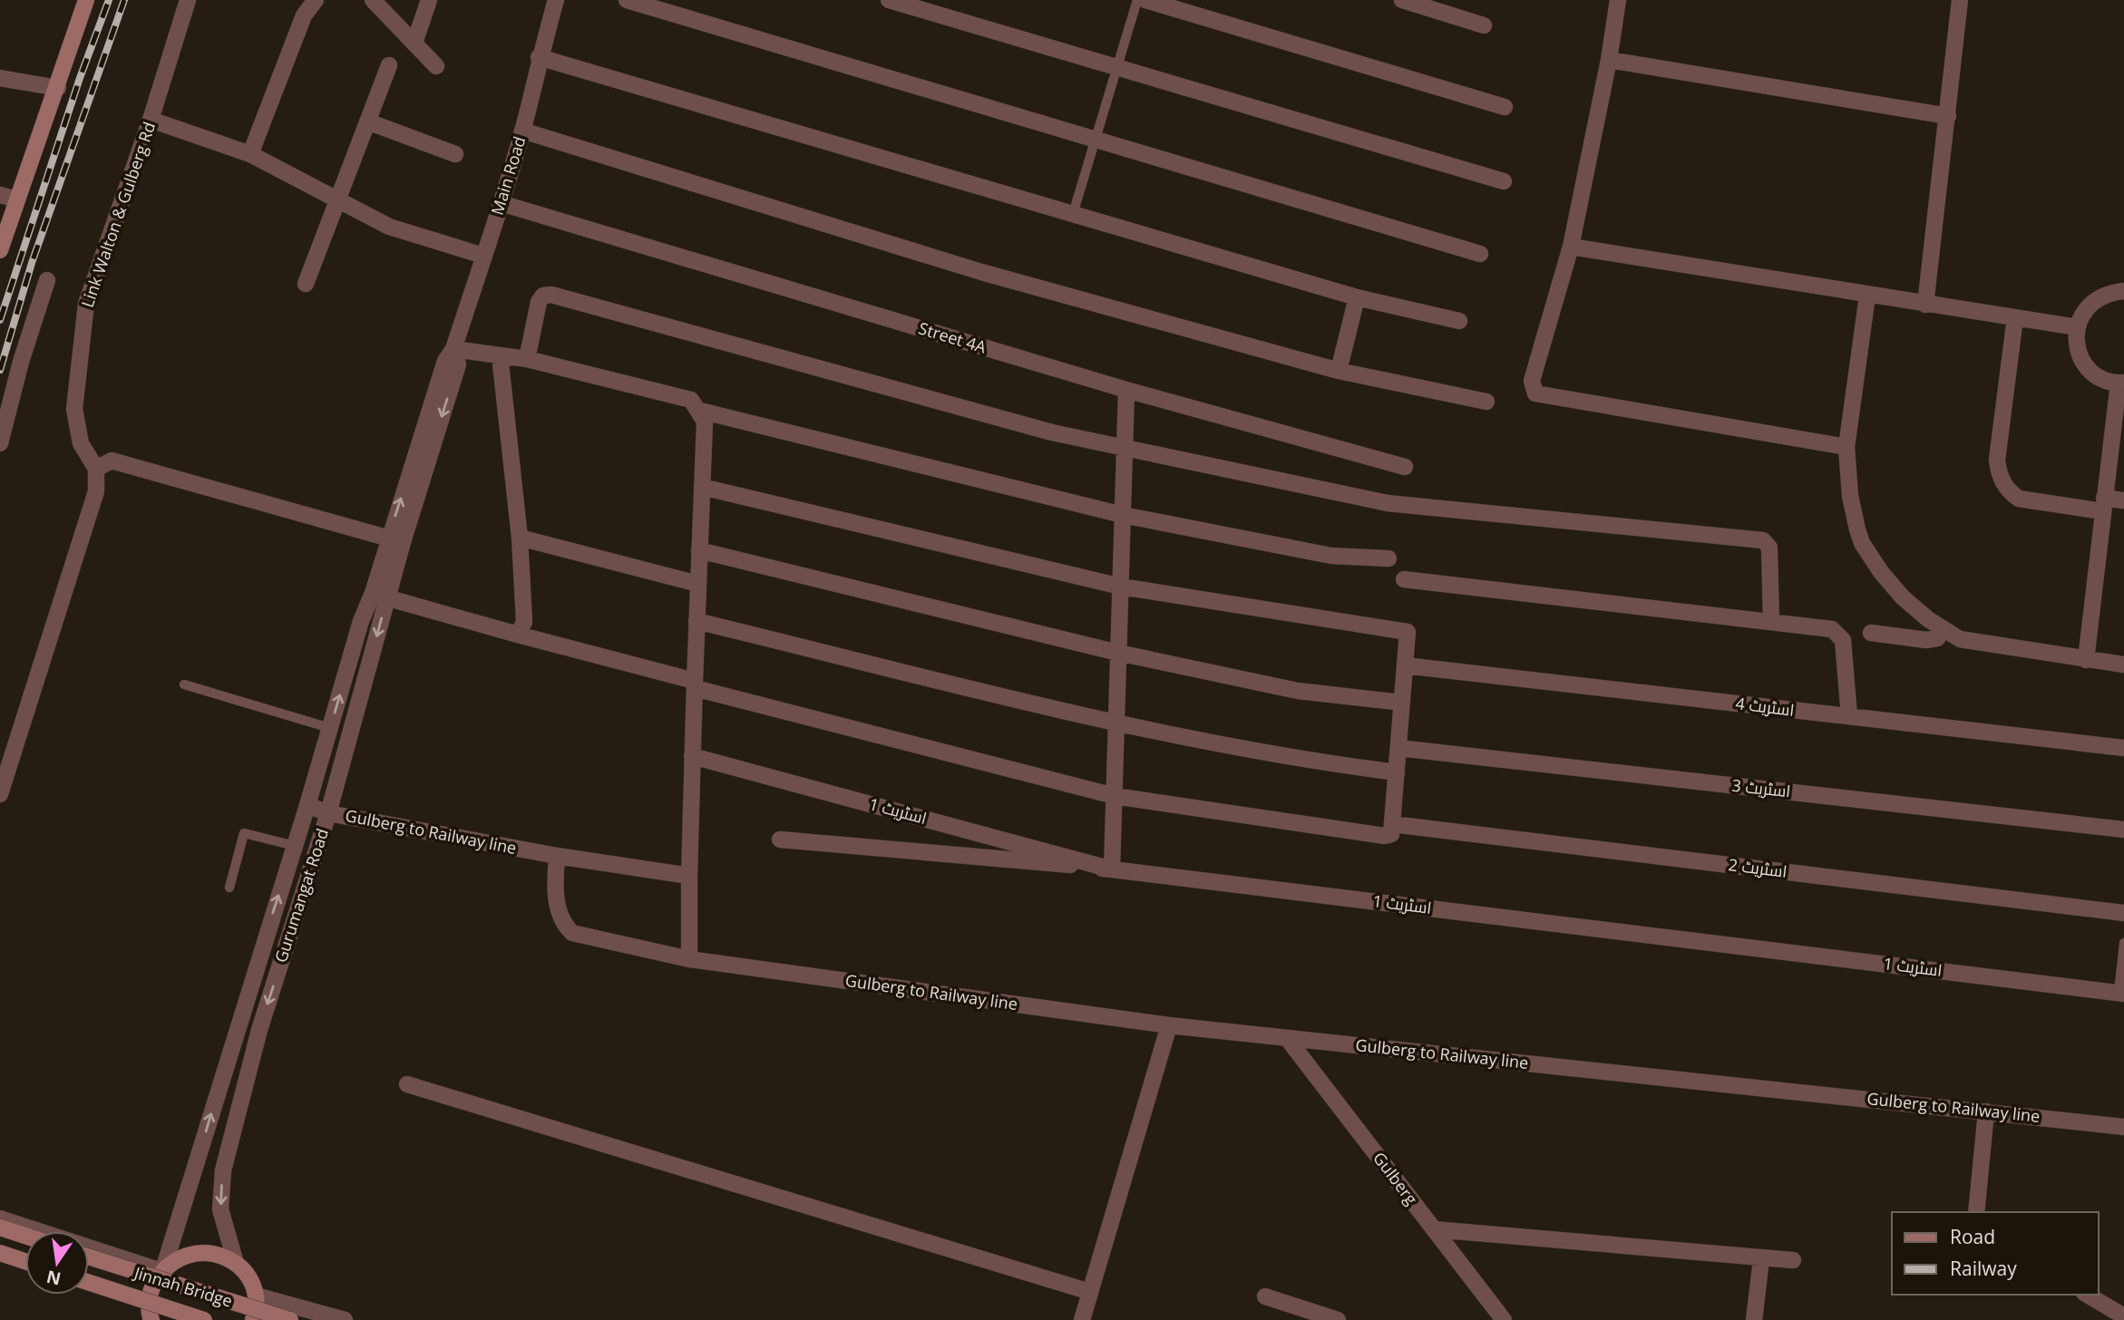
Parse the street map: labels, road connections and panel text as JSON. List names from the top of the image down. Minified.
{"streets":{"main road":["Jinnah Bridge"],"street":["Main Road","Link Walton & Gulberg Rd","Street 4A","اسٹریٹ 4","اسٹریٹ 3","اسٹریٹ 1","Gulberg to Railway line","اسٹریٹ 2","Gurumangat Road","Gulberg"]},"crossings":[["Main Road","Street 4A"],["Main Road","Gurumangat Road"],["Gulberg to Railway line","Gurumangat Road"],["Gulberg to Railway line","Gulberg"]],"legend":["Road","Railway"],"north":"bottom"}
